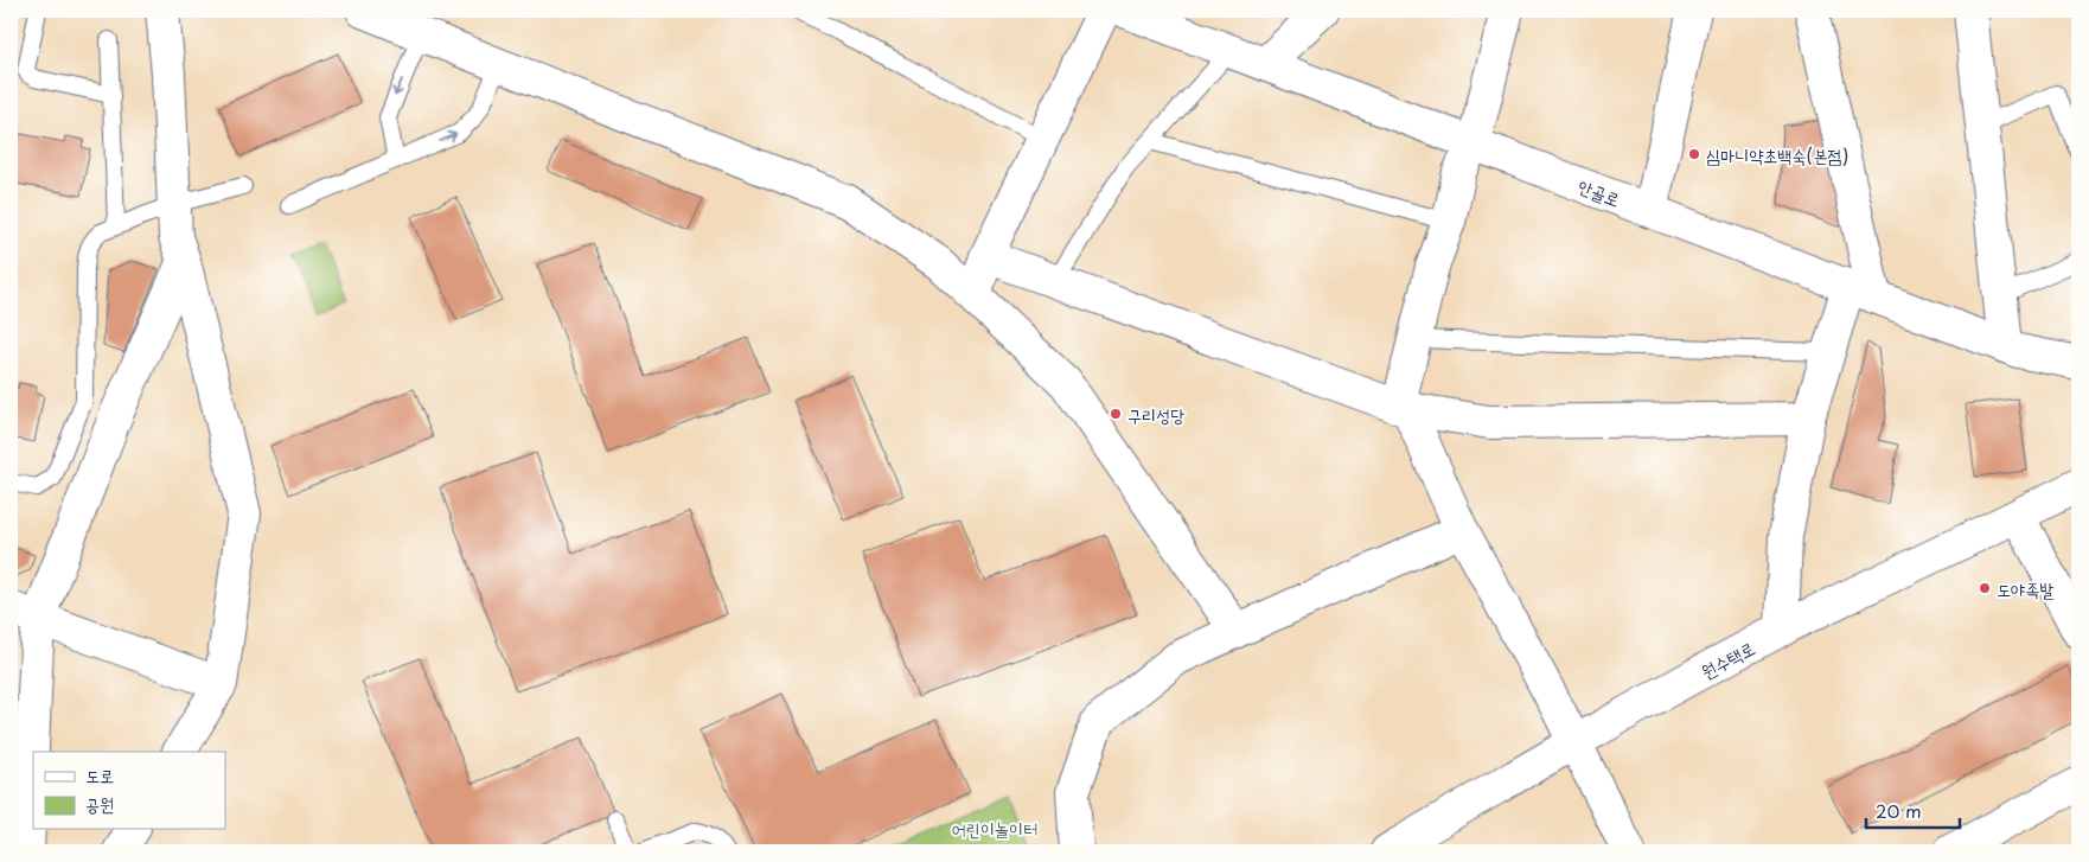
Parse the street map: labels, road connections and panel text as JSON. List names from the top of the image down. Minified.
{"streets":{"street":["안골로","원수택로"]},"parks":["어린이놀이터"],"places":["심마니약초백숙(본점)","구리성당","도야족발"],"legend":["도로","공원"],"scale_bar":"20 m"}
